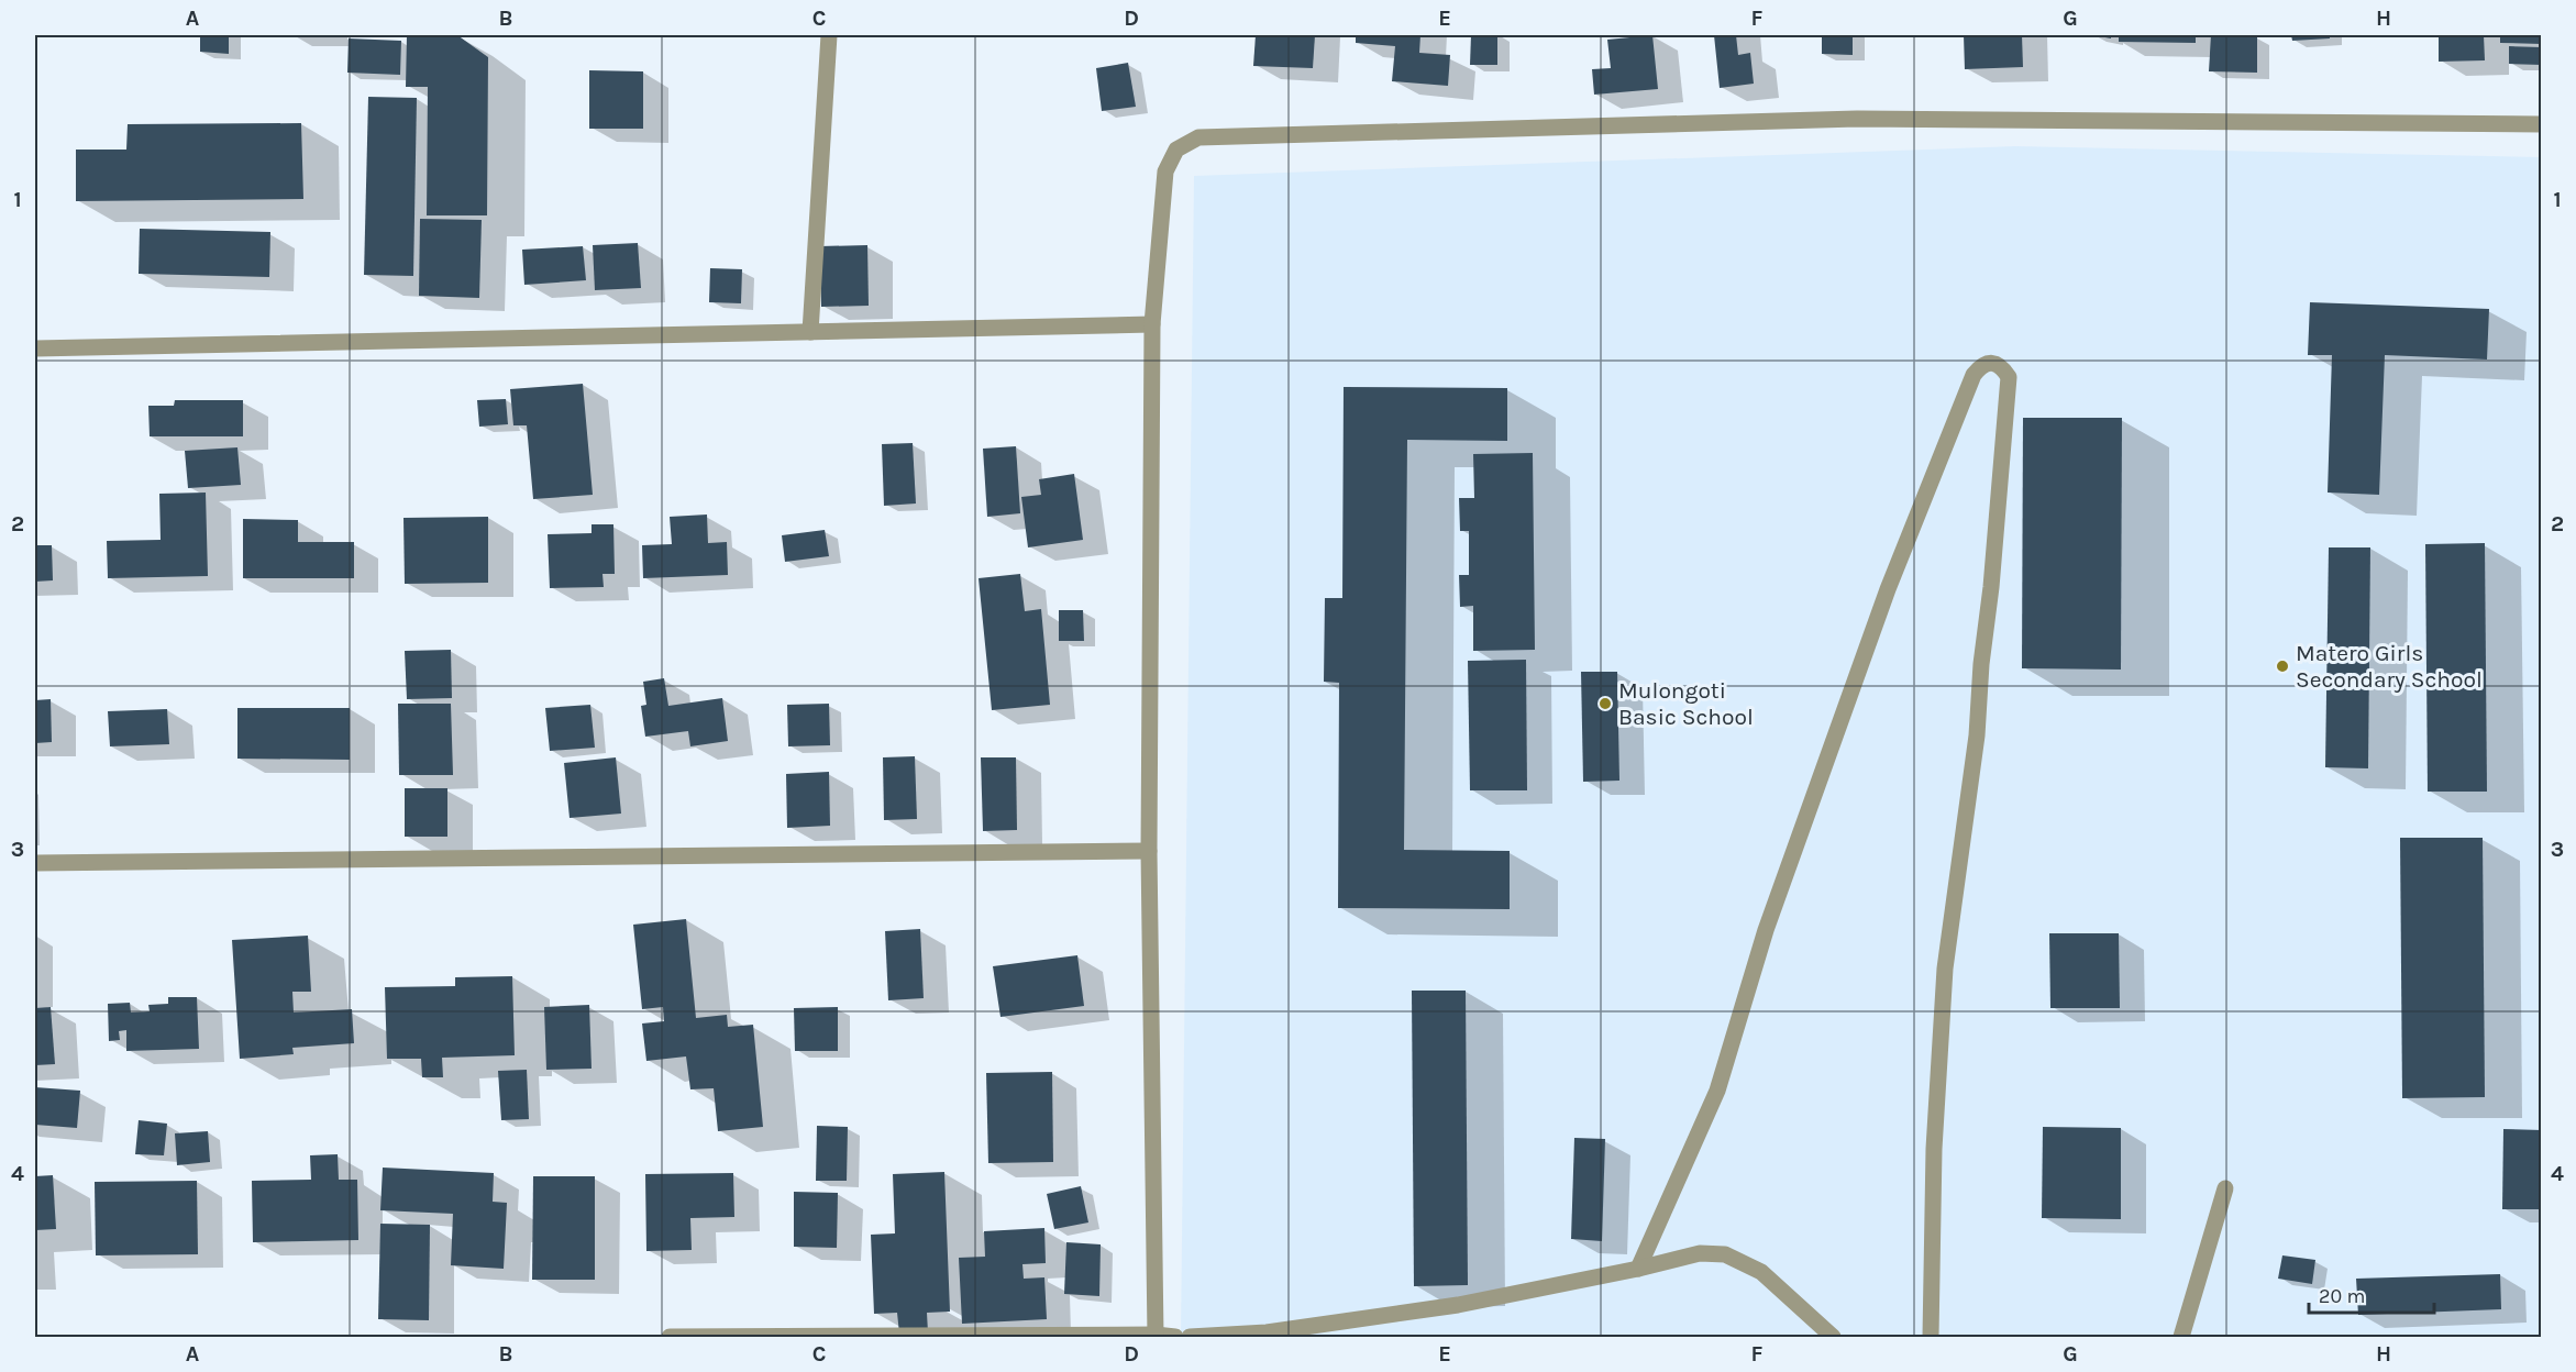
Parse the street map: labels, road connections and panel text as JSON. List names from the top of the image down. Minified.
{"places":["Matero Girls Secondary School","Mulongoti Basic School"],"scale_bar":"20 m","grid":{"columns":["A","B","C","D","E","F","G","H"],"rows":["1","2","3","4"]}}
